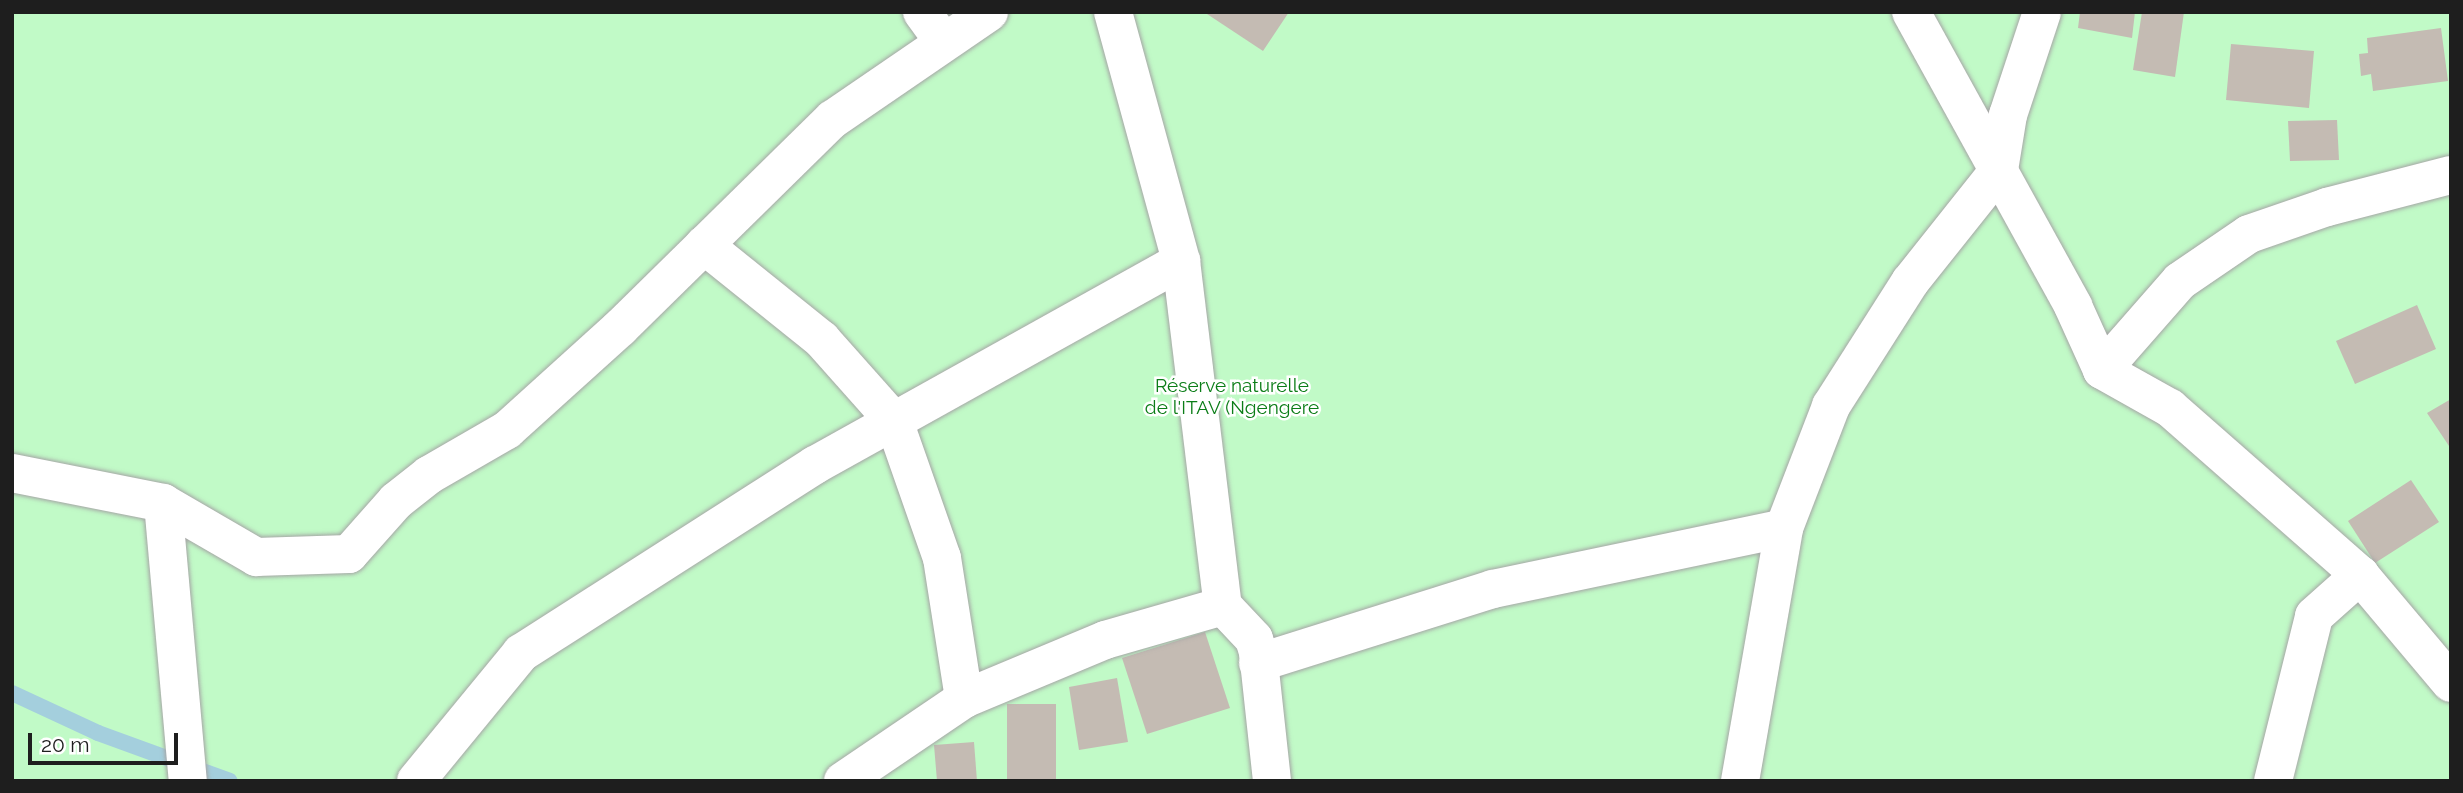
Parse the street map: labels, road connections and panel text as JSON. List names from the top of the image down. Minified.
{"parks":["Réserve naturelle de l'ITAV (Ngengere"],"scale_bar":"20 m"}
